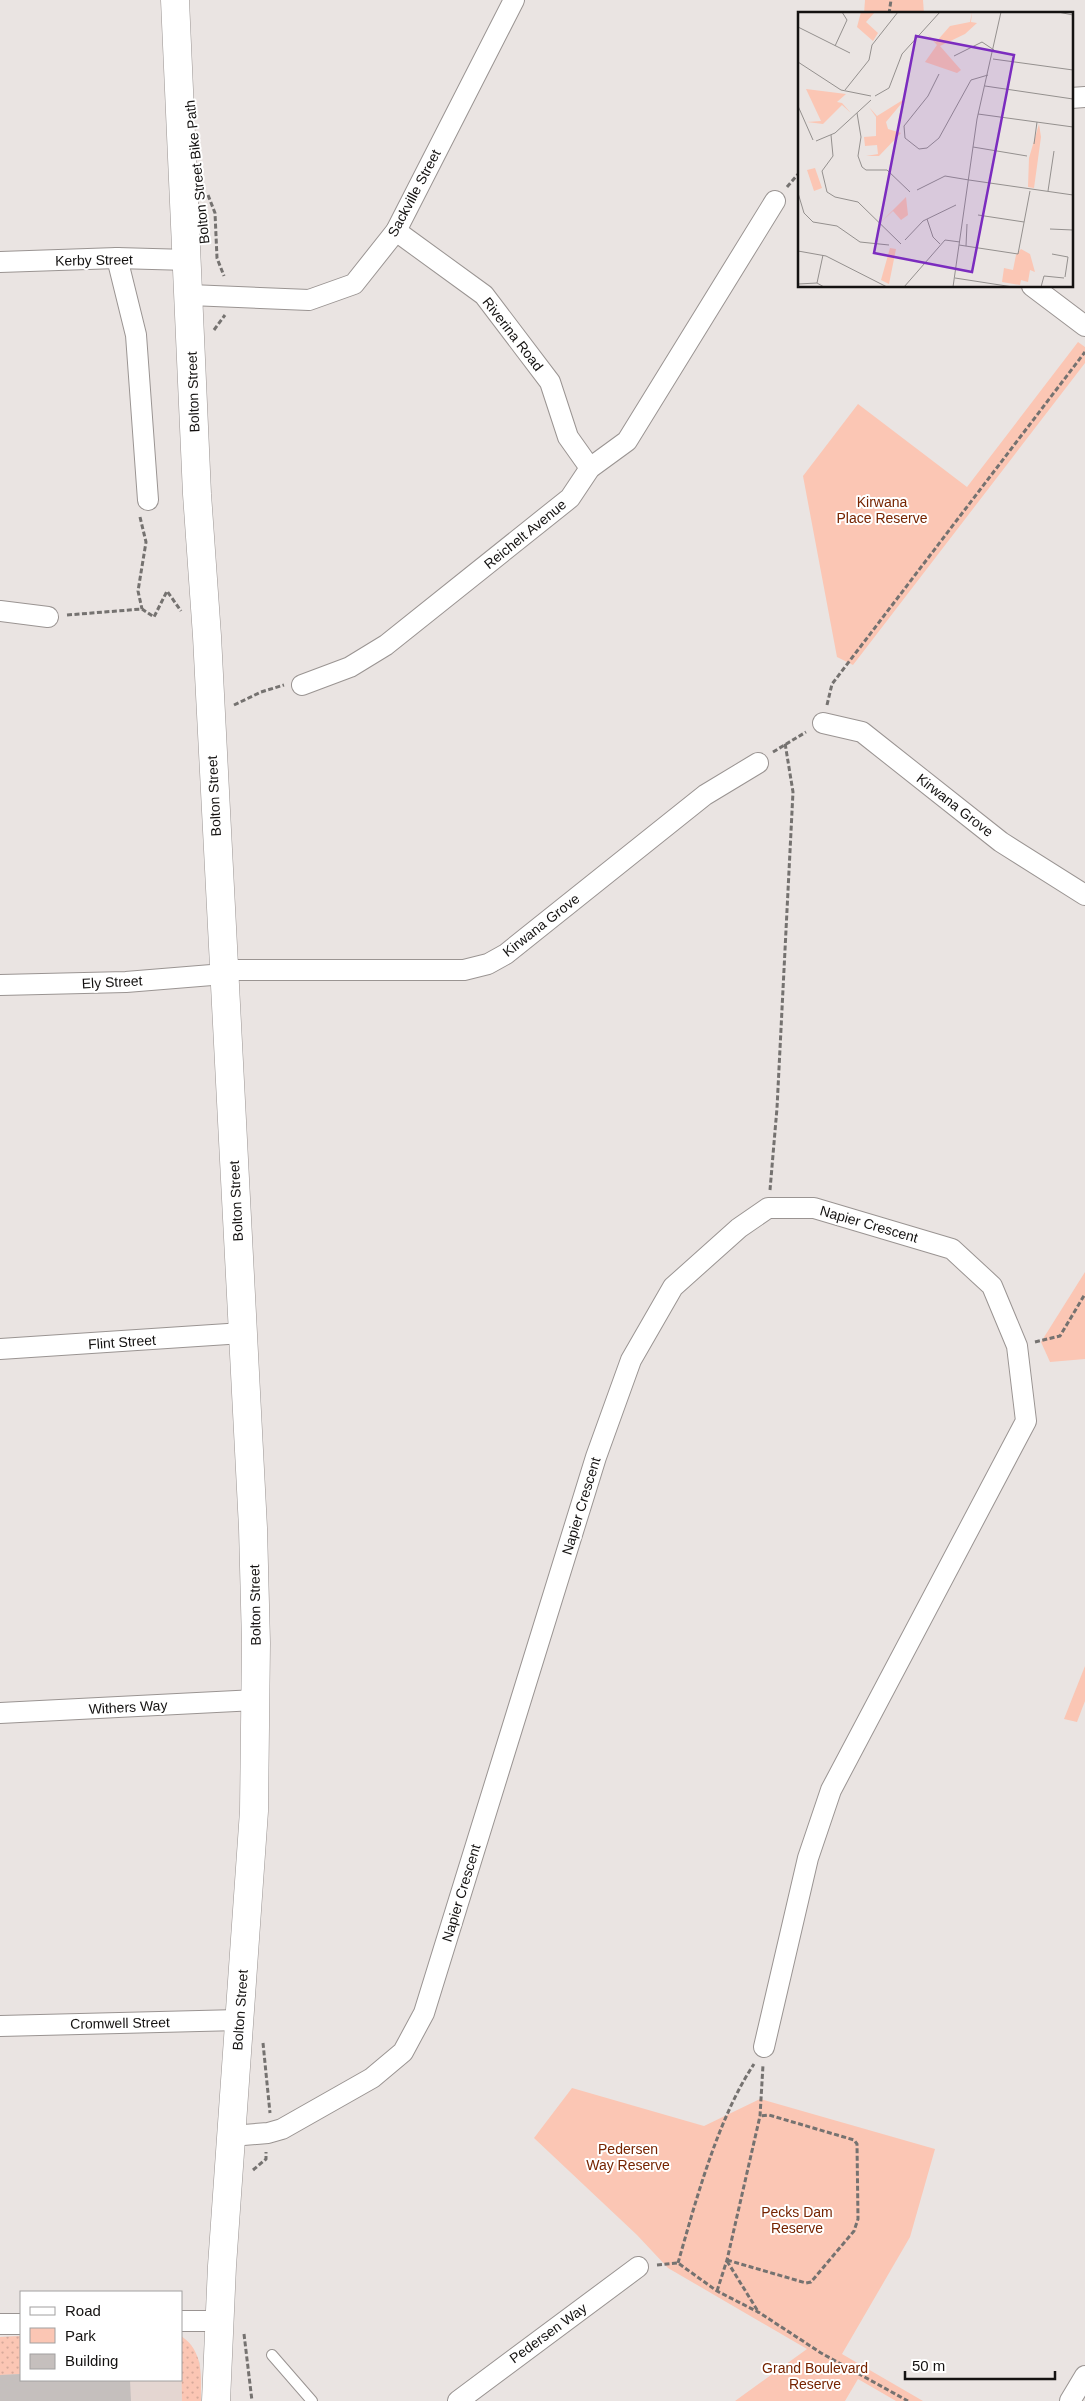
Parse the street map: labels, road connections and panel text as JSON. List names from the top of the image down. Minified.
{"streets":{"main road":["Bolton Street"],"street":["Sackville Street","Kerby Street","Riverina Road","Reichelt Avenue","Kirwana Grove","Ely Street","Napier Crescent","Flint Street","Withers Way","Cromwell Street","Pedersen Way"],"path":["Bolton Street Bike Path"]},"crossings":[["Bolton Street Bike Path","Sackville Street"],["Sackville Street","Riverina Road"],["Sackville Street","Bolton Street"],["Kerby Street","Bolton Street"],["Riverina Road","Reichelt Avenue"],["Bolton Street","Kirwana Grove"],["Bolton Street","Ely Street"],["Bolton Street","Napier Crescent"],["Bolton Street","Flint Street"],["Bolton Street","Withers Way"],["Bolton Street","Cromwell Street"],["Kirwana Grove","Ely Street"]],"parks":["Kirwana Place Reserve","Pedersen Way Reserve","Pecks Dam Reserve","Grand Boulevard Reserve"],"legend":["Road","Park","Building"],"scale_bar":"50 m"}
